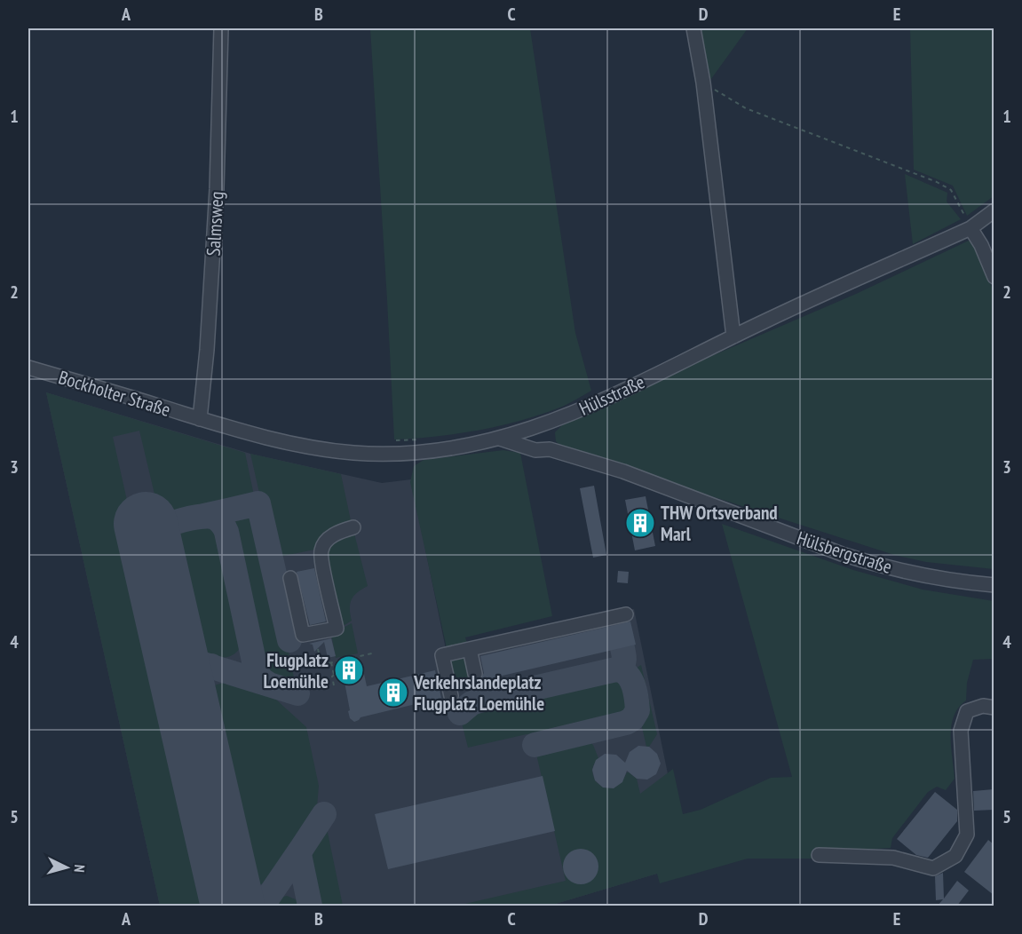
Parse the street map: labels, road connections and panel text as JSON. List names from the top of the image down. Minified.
{"streets":{"street":["Salmsweg","Bockholter Straße","Hülsstraße","Hülsbergstraße"]},"crossings":[["Salmsweg","Bockholter Straße"],["Salmsweg","Hülsstraße"],["Bockholter Straße","Hülsstraße"],["Hülsstraße","Hülsbergstraße"]],"places":{"building":["THW Ortsverband Marl","Flugplatz Loemühle","Verkehrslandeplatz Flugplatz Loemühle"]},"north":"right","grid":{"columns":["A","B","C","D","E"],"rows":["1","2","3","4","5"]}}
